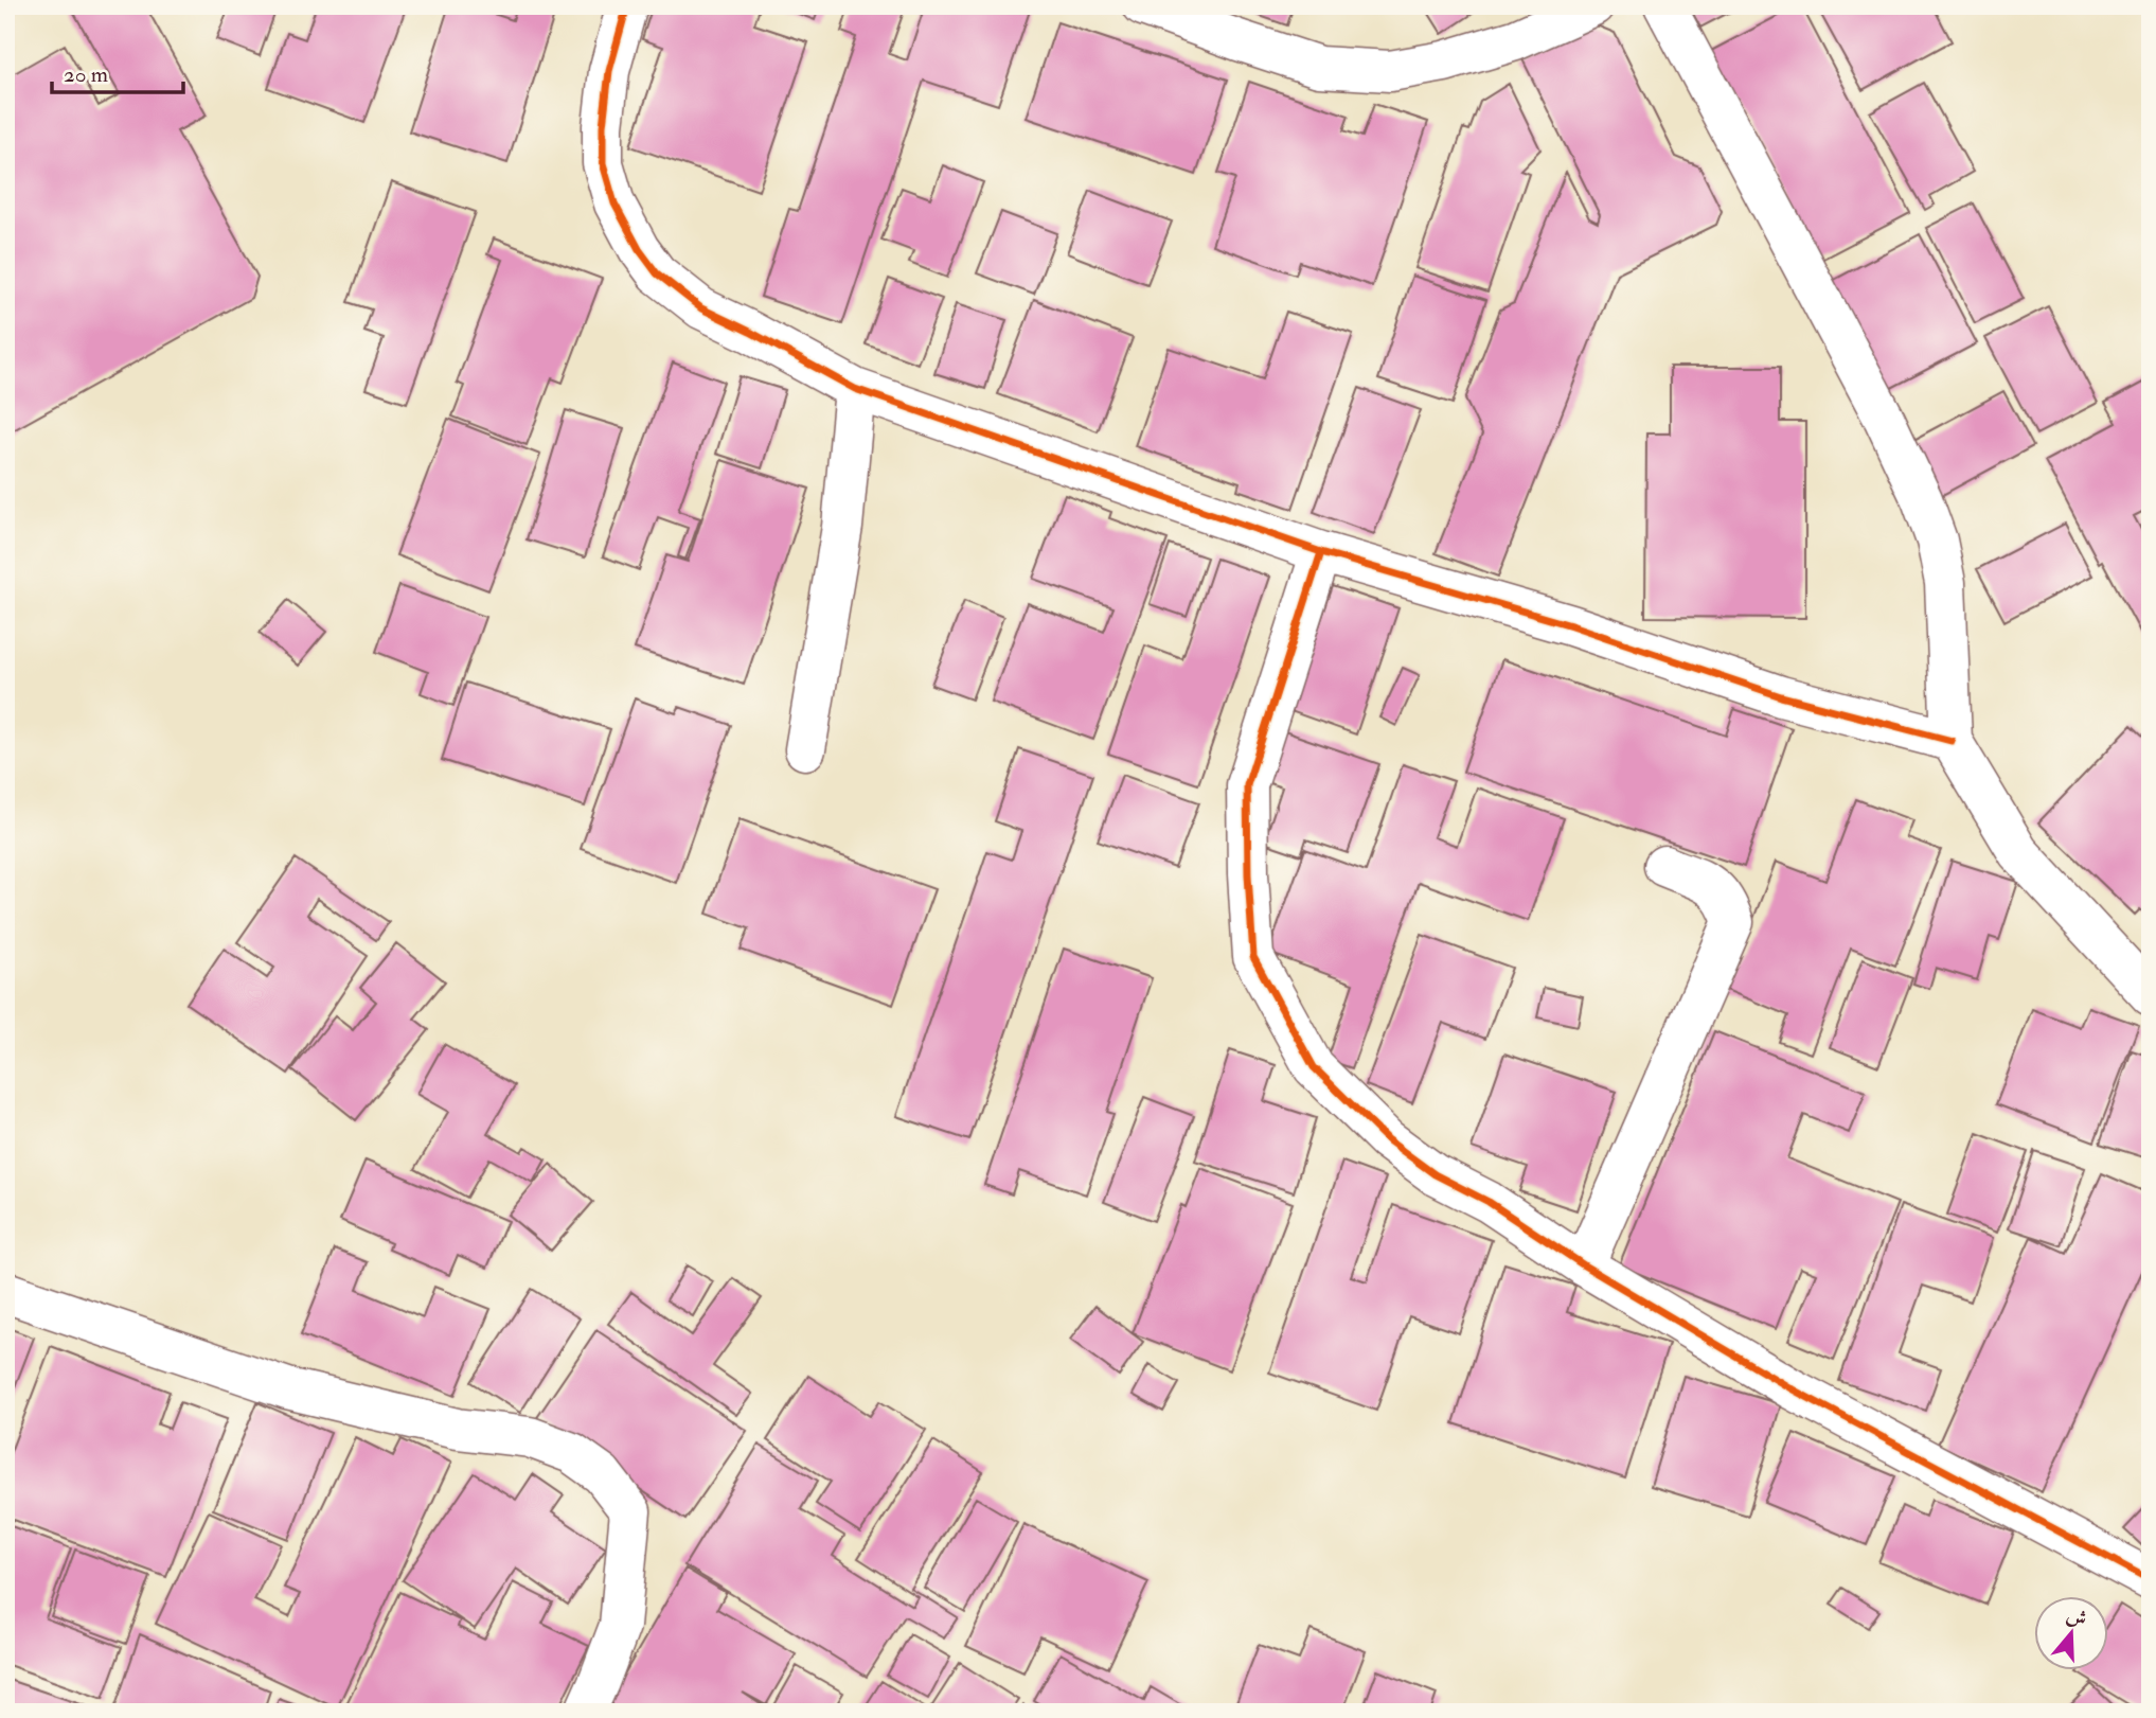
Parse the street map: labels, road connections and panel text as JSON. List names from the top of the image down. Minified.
{"scale_bar":"20 m","north":"top"}
